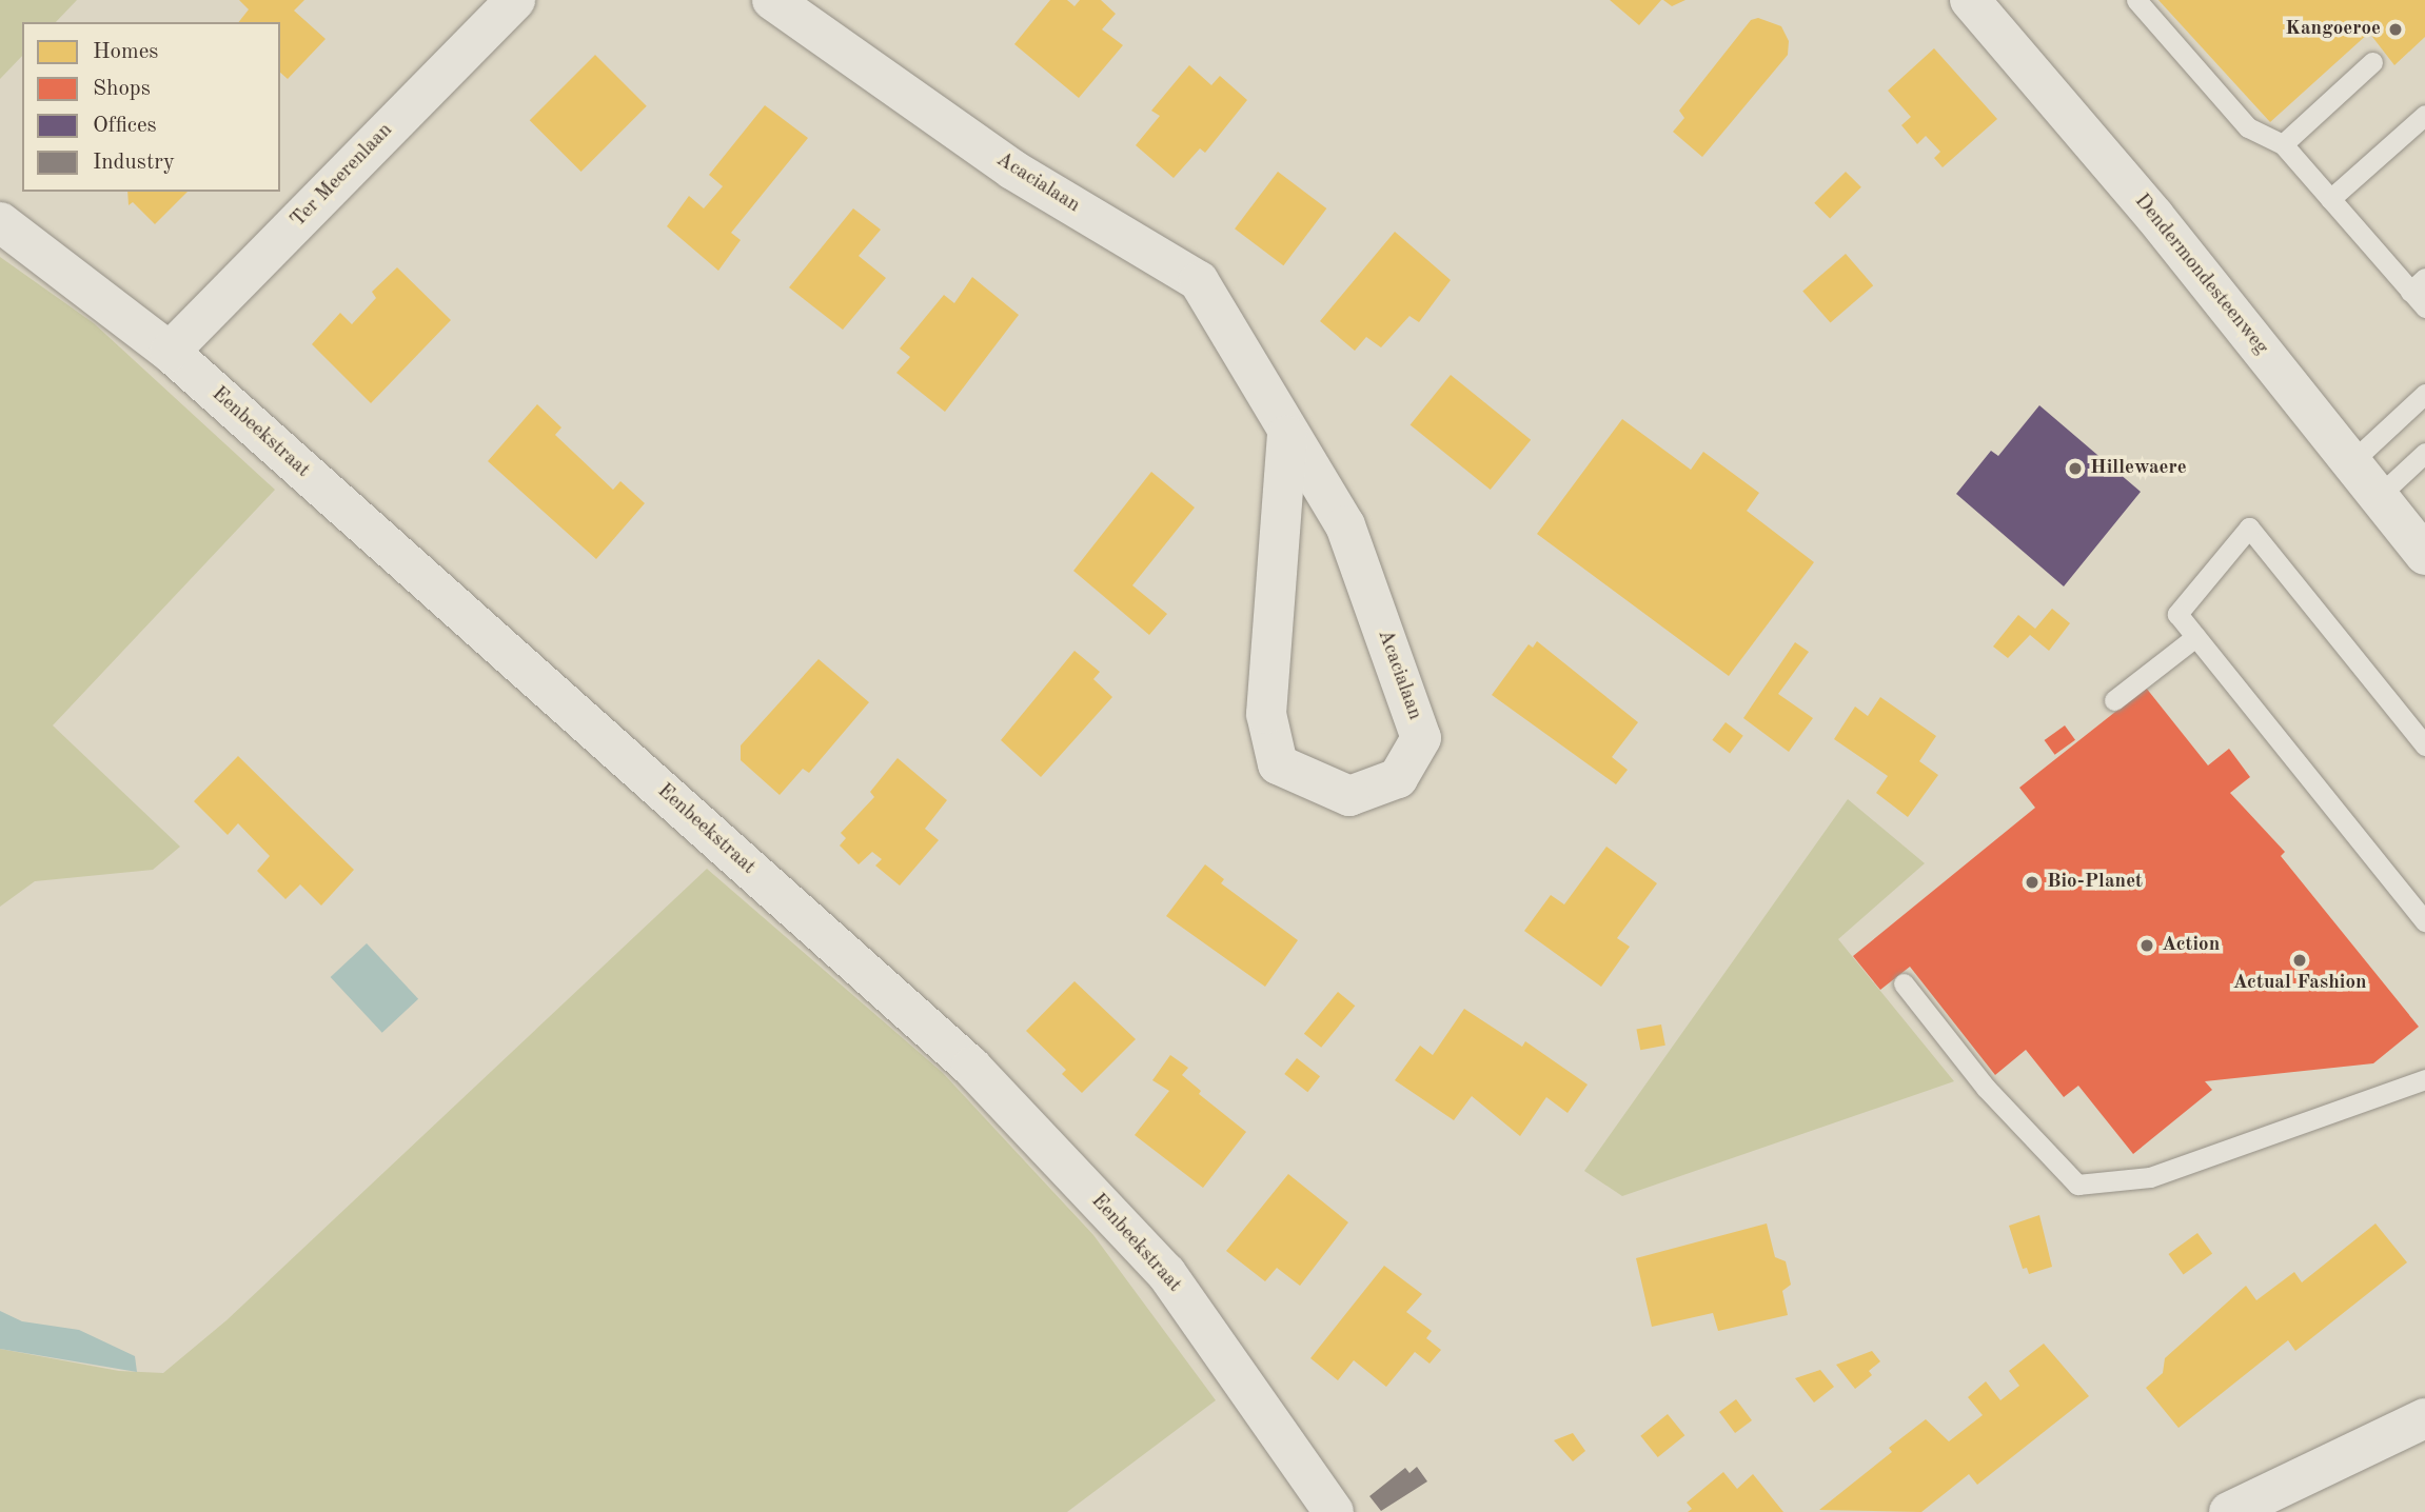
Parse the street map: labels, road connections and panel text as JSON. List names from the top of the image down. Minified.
{"streets":{"street":["Ter Meerenlaan","Acacialaan","Dendermondesteenweg","Eenbeekstraat"]},"crossings":[["Ter Meerenlaan","Eenbeekstraat"]],"places":["Kangoeroe","Hillewaere","Bio-Planet","Action","Actual Fashion"],"legend":["Homes","Shops","Offices","Industry"]}
